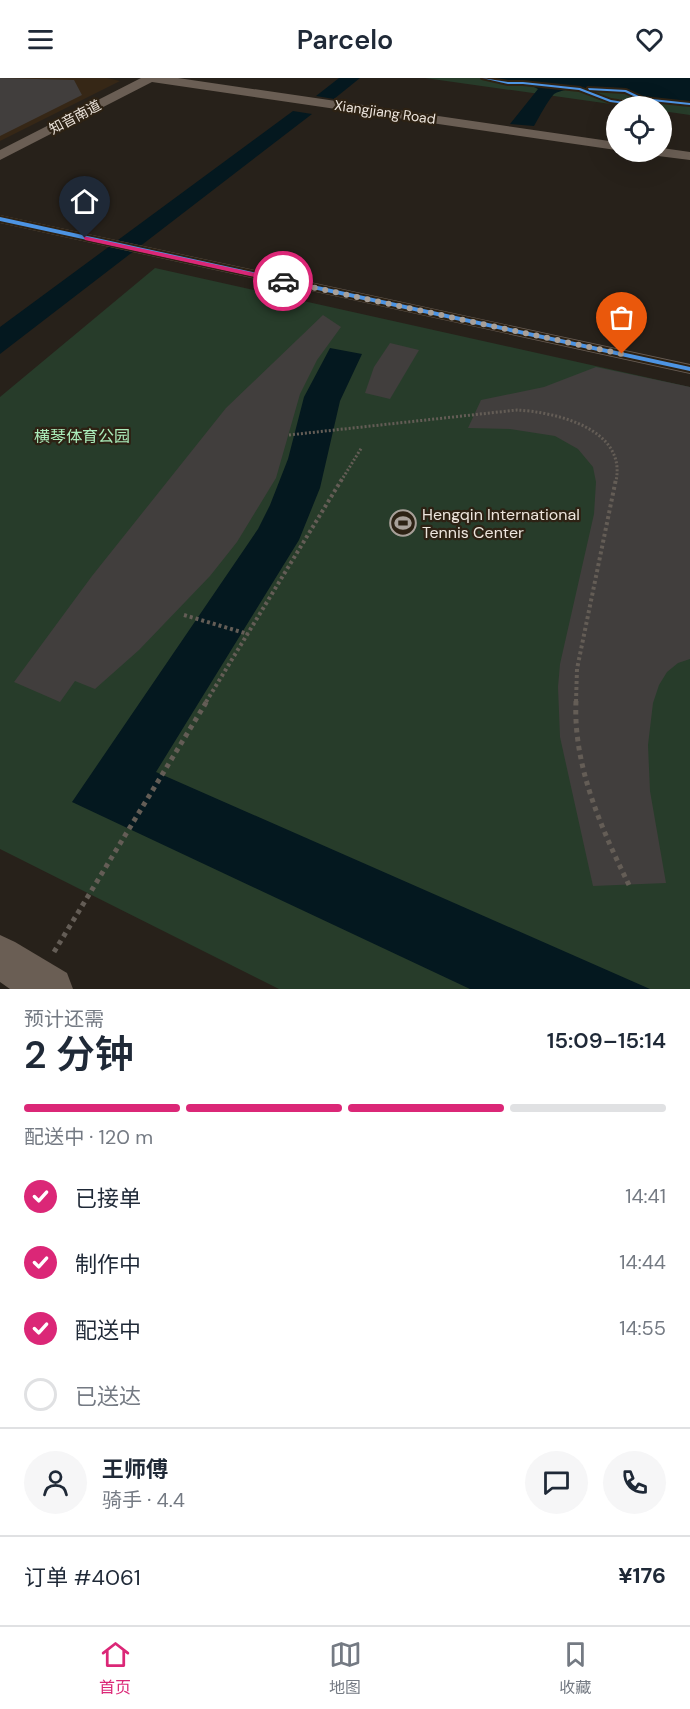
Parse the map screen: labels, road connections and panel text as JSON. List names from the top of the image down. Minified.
{"streets":{"main road":["Xiangjiang Road","知音南道"]},"crossings":[["Xiangjiang Road","知音南道"]],"parks":["横琴体育公园"],"places":{"sports":["Hengqin International Tennis Center"]},"page":{"header":"Parcelo","heading":["2 分钟","预计还需","15:09–15:14"],"panel":["王师傅","骑手 · 4.4","订单 #4061","¥176"],"bar":"配送中 · 120 m","list":[["已接单","14:41"],["制作中","14:44"],["配送中","14:55"],"已送达"],"tabs":["首页","地图","收藏"]}}
